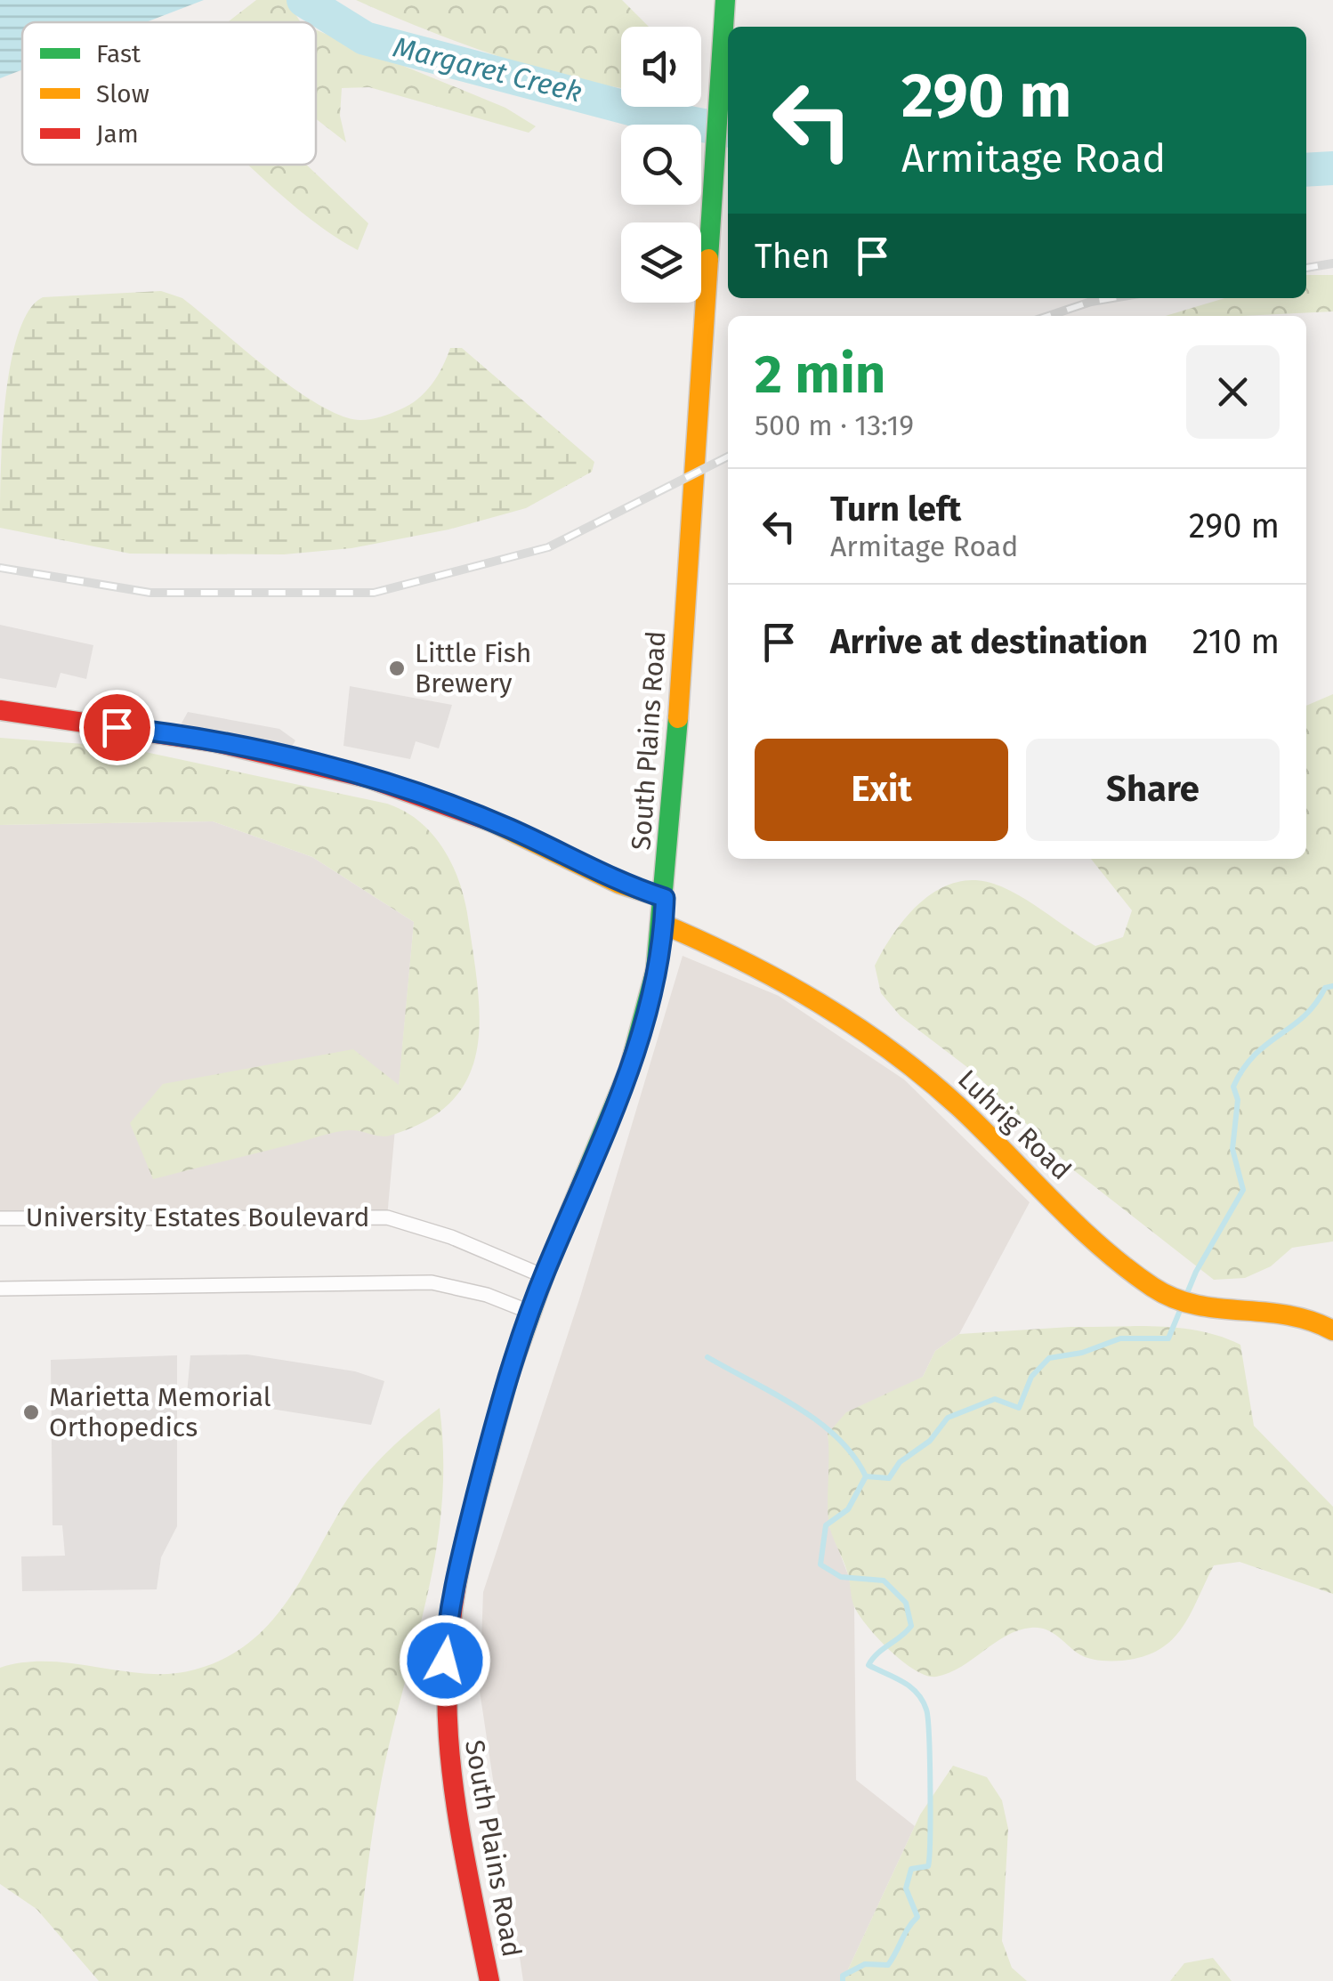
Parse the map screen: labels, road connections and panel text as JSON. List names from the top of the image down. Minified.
{"streets":{"main road":["South Plains Road","Luhrig Road"],"street":["University Estates Boulevard"]},"crossings":[["South Plains Road","Luhrig Road"],["South Plains Road","University Estates Boulevard"]],"water":["Margaret Creek"],"places":["Little Fish Brewery","Marietta Memorial Orthopedics"],"legend":["Fast","Slow","Jam"],"page":{"turn":["290 m","Armitage Road"],"then":"Then","heading":["2 min","500 m · 13:19"],"list":[{"name":"Turn left","note":"Armitage Road","value":"290 m"},{"name":"Arrive at destination","value":"210 m"}],"buttons":["Exit","Share"]}}
